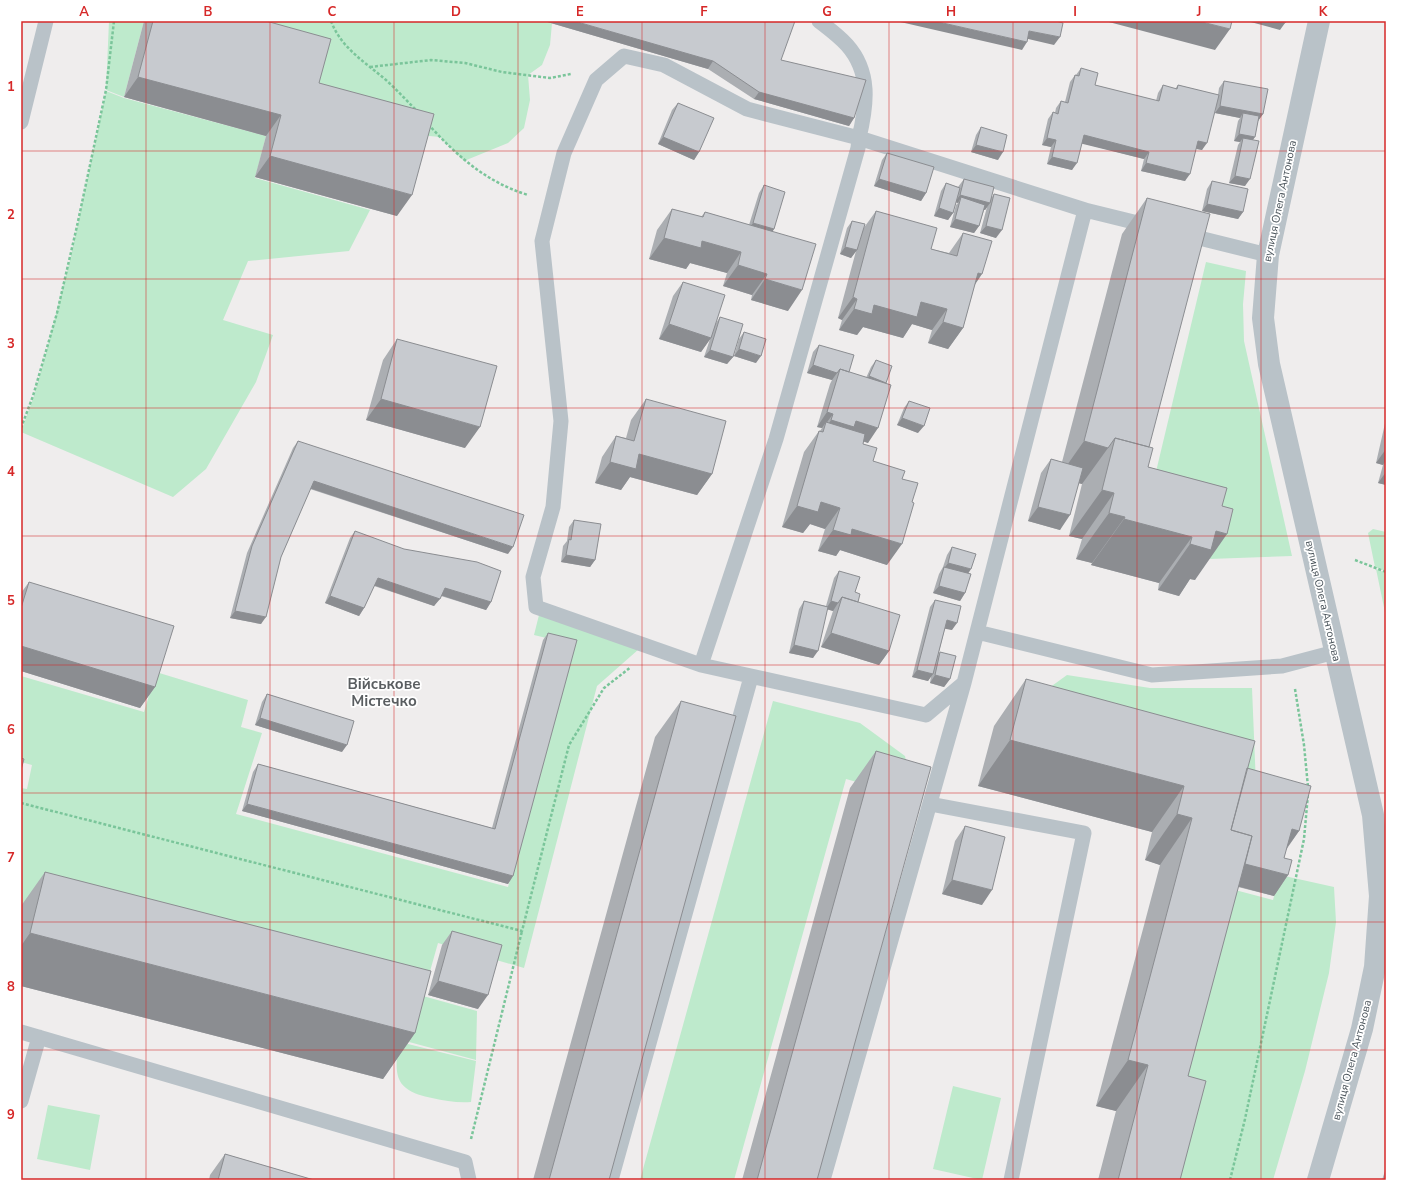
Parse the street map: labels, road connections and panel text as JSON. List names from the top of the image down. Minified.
{"streets":{"street":["вулиця Олега Антонова"]},"districts":["Військове Містечко"],"grid":{"columns":["A","B","C","D","E","F","G","H","I","J","K"],"rows":["1","2","3","4","5","6","7","8","9"]}}
